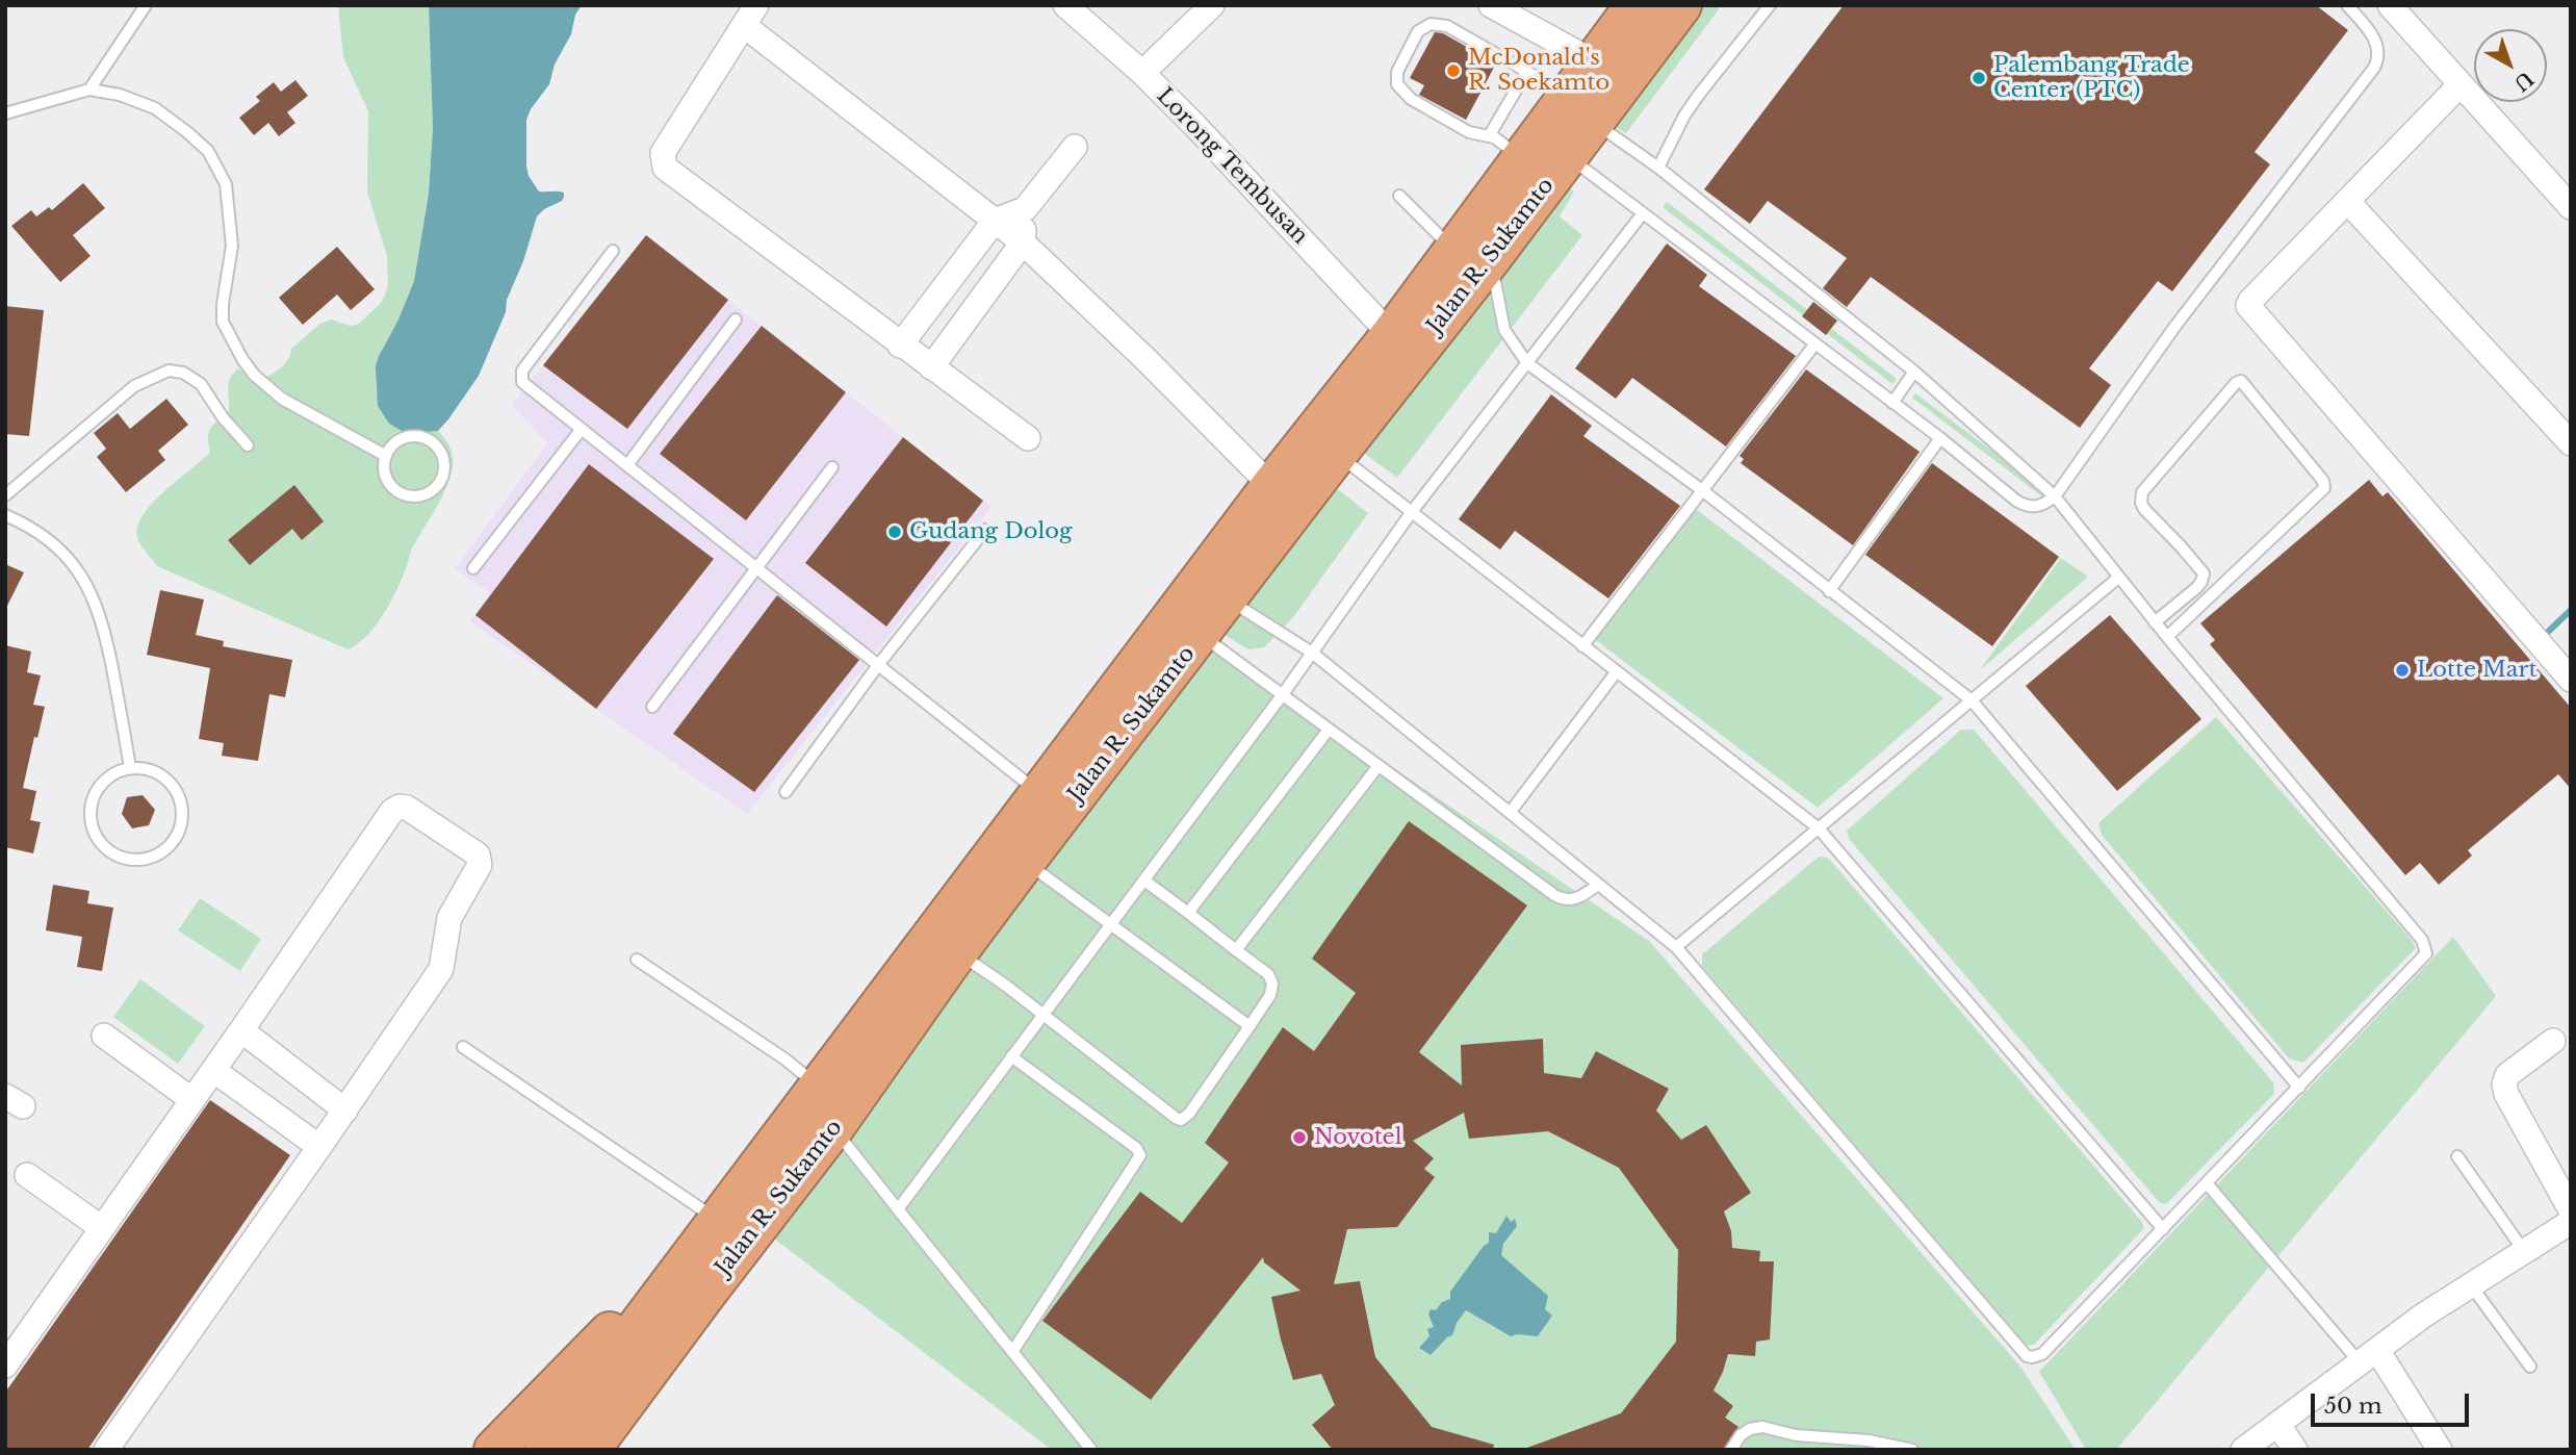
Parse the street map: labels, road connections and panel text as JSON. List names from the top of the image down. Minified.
{"streets":{"highway":["Jalan R. Sukamto"],"street":["Lorong Tembusan"]},"crossings":[["Lorong Tembusan","Jalan R. Sukamto"]],"places":["McDonald's R. Soekamto","Palembang Trade Center (PTC)","Gudang Dolog","Lotte Mart","Novotel"],"scale_bar":"50 m","north":"bottom right"}
